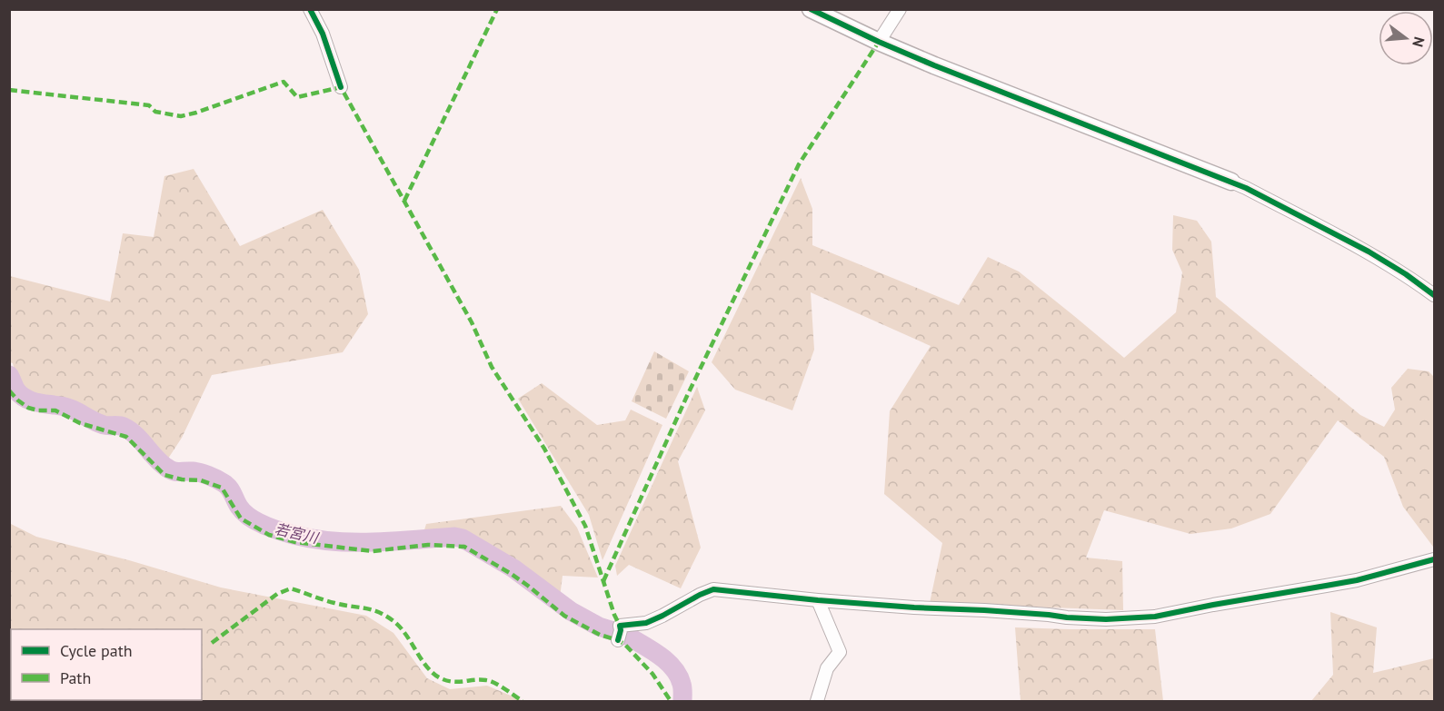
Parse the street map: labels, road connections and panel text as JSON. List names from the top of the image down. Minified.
{"water":["若宮川"],"legend":["Cycle path","Path"],"north":"right"}
